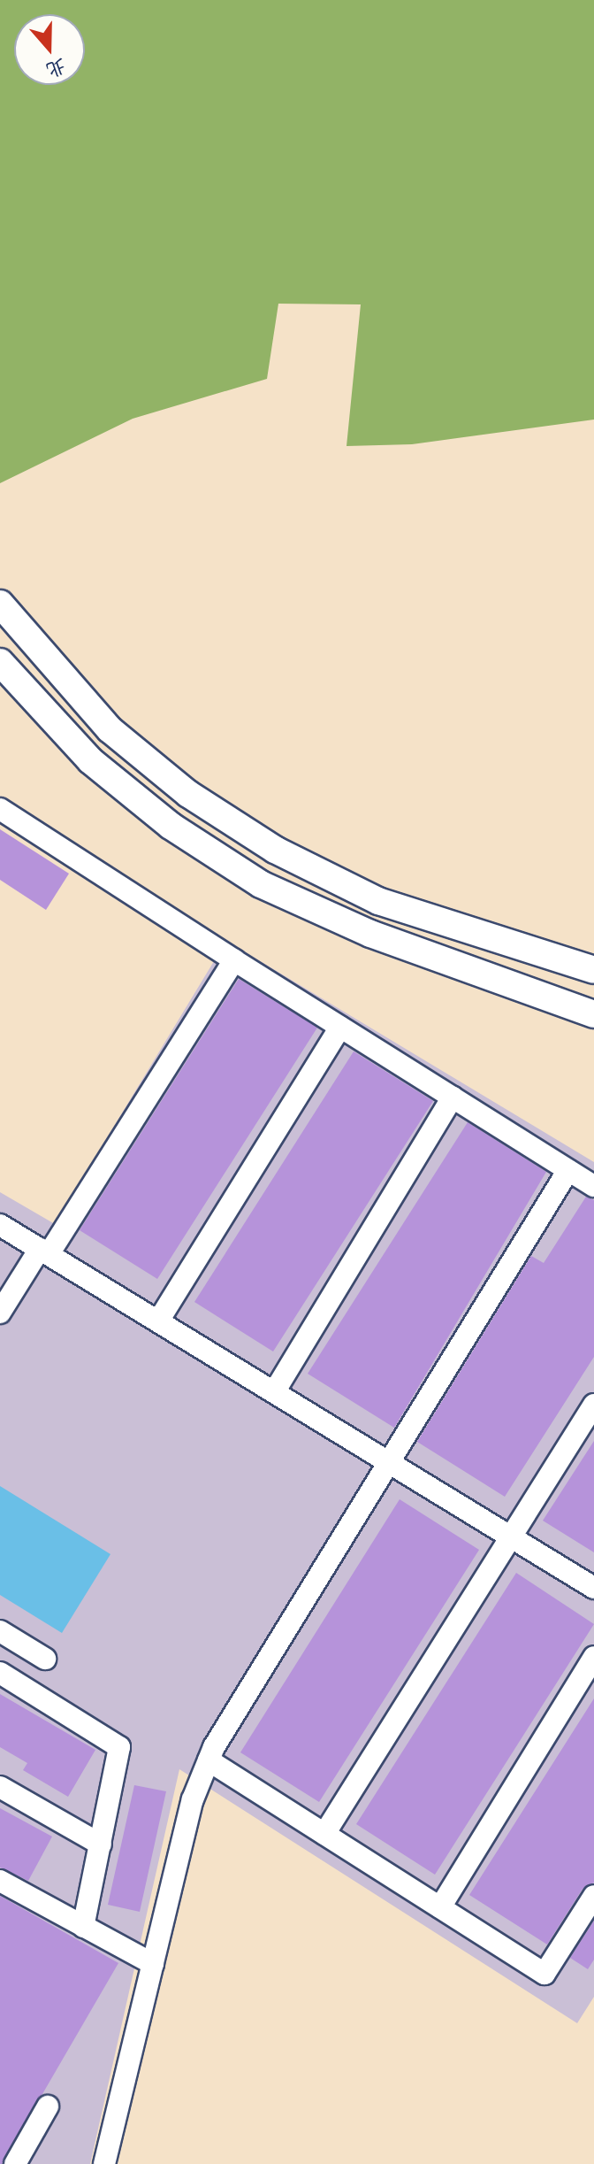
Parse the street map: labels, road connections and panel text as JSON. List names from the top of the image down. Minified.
{"north":"bottom"}
